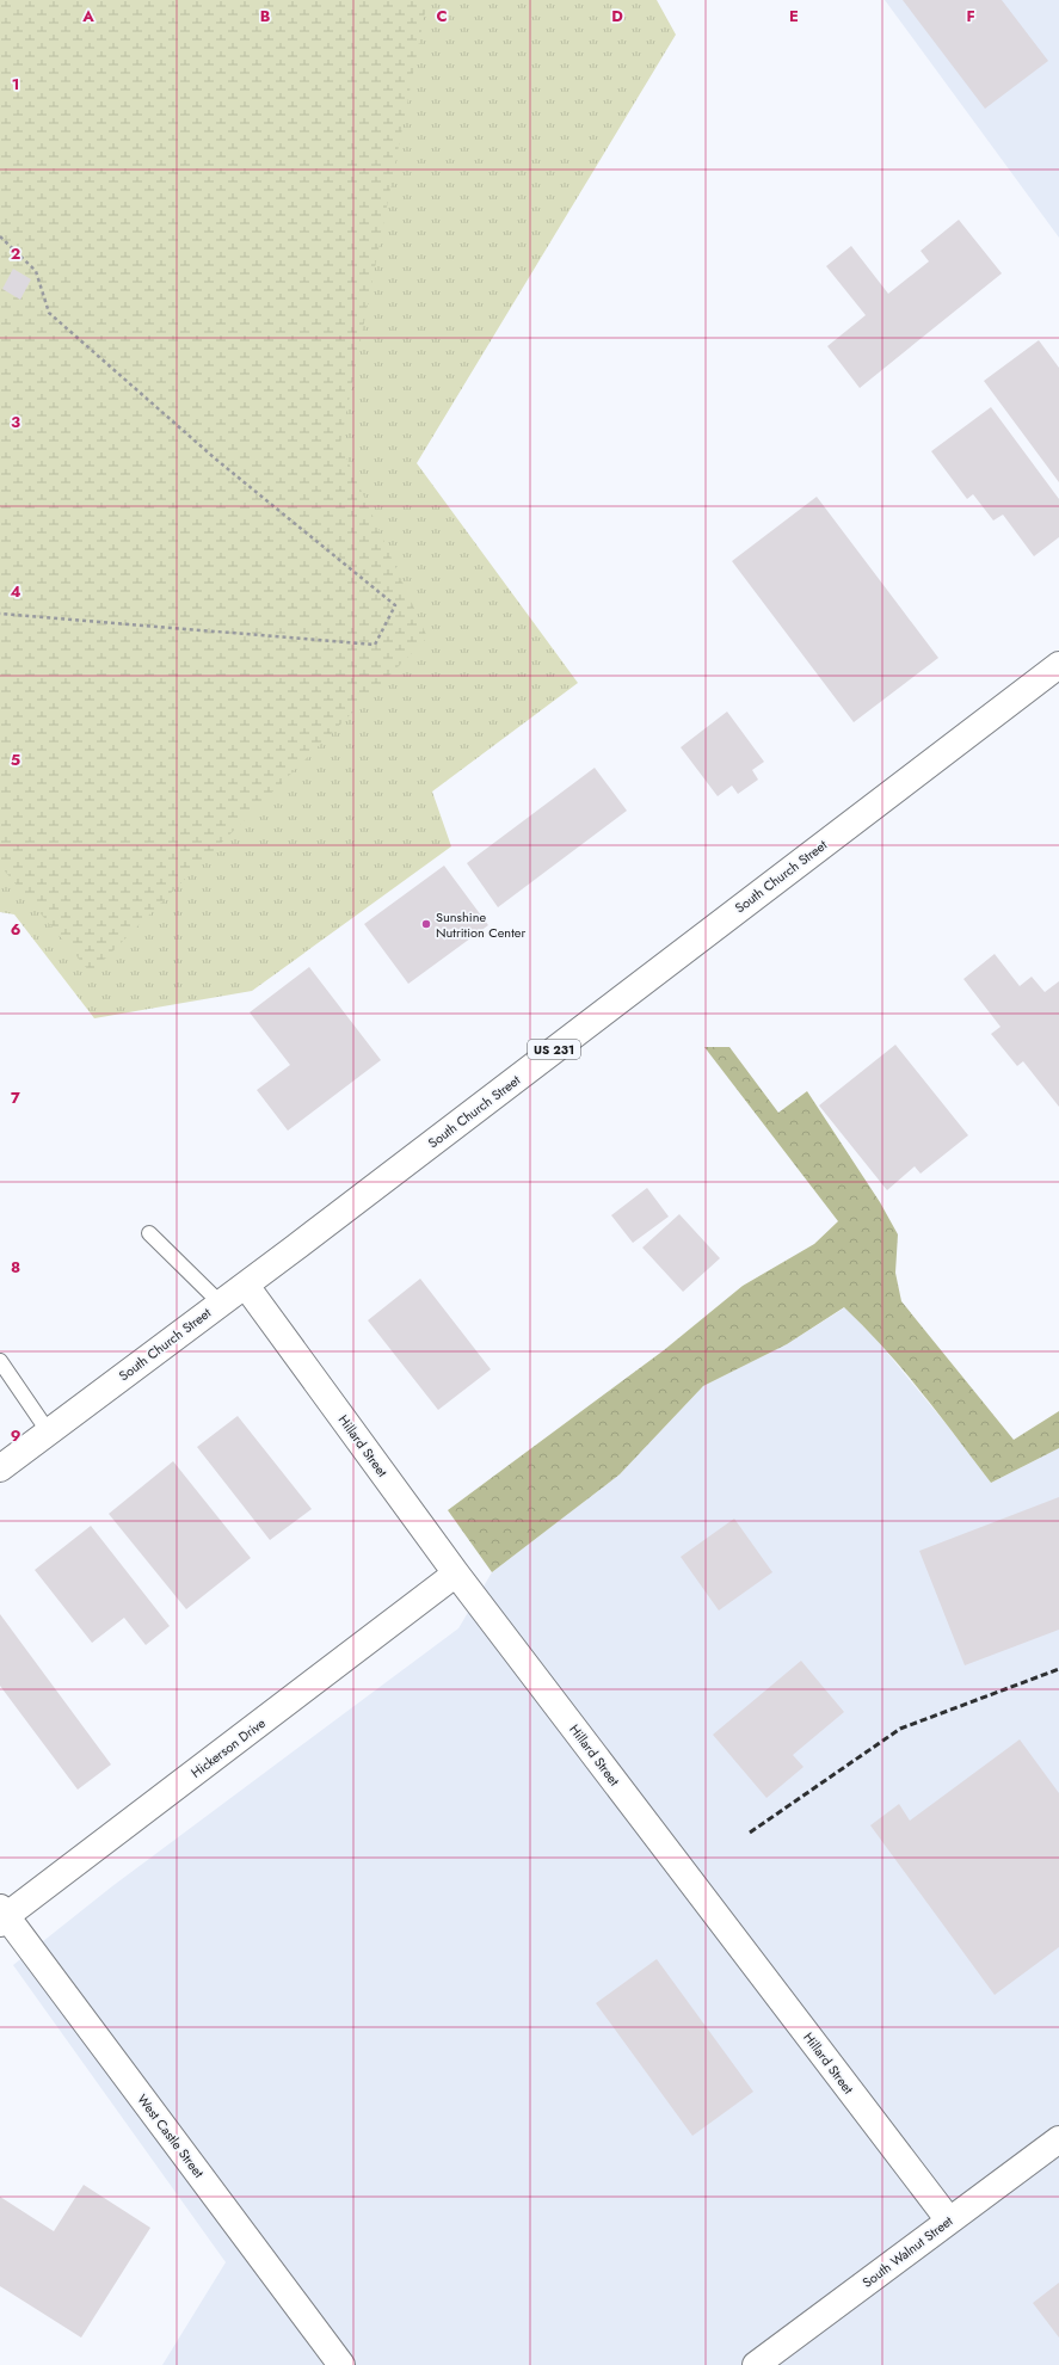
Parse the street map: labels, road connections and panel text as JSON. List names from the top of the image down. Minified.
{"streets":{"street":["South Church Street","US 231","Hillard Street","Hickerson Drive","West Castle Street","South Walnut Street"]},"crossings":[["South Church Street","Hillard Street"],["Hillard Street","Hickerson Drive"],["Hillard Street","South Walnut Street"],["Hickerson Drive","West Castle Street"]],"places":["Sunshine Nutrition Center"],"grid":{"columns":["A","B","C","D","E","F"],"rows":["1","2","3","4","5","6","7","8","9"]}}
